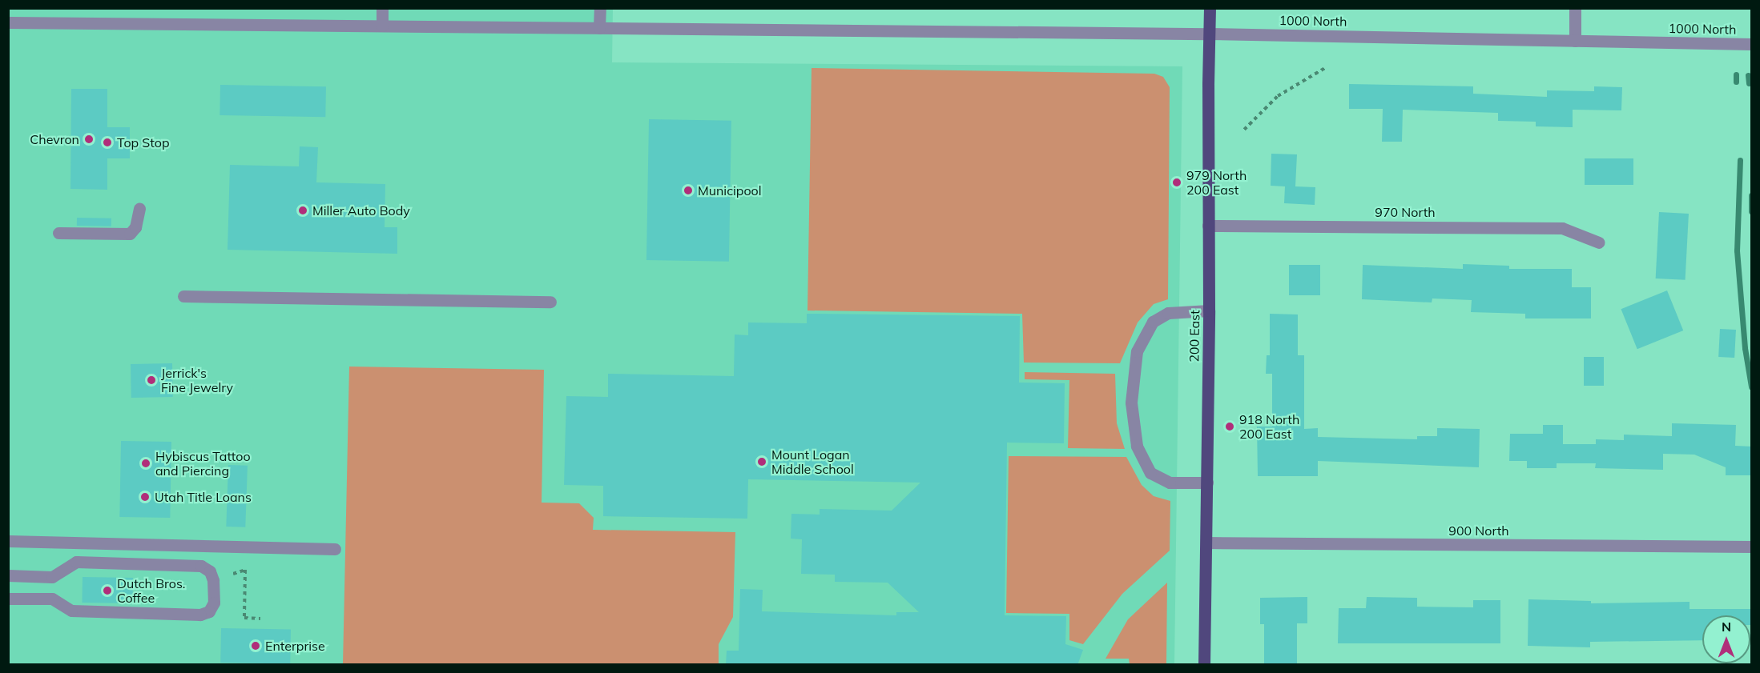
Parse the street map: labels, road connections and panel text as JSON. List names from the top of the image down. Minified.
{"streets":{"main road":["200 East"],"street":["1000 North","970 North","900 North"]},"crossings":[["1000 North","200 East"],["970 North","200 East"],["200 East","900 North"]],"places":["Chevron","Top Stop","979 North 200 East","Municipool","Miller Auto Body","Jerrick's Fine Jewelry","918 North 200 East","Mount Logan Middle School","Hybiscus Tattoo and Piercing","Utah Title Loans","Dutch Bros. Coffee","Enterprise"],"north":"top"}
